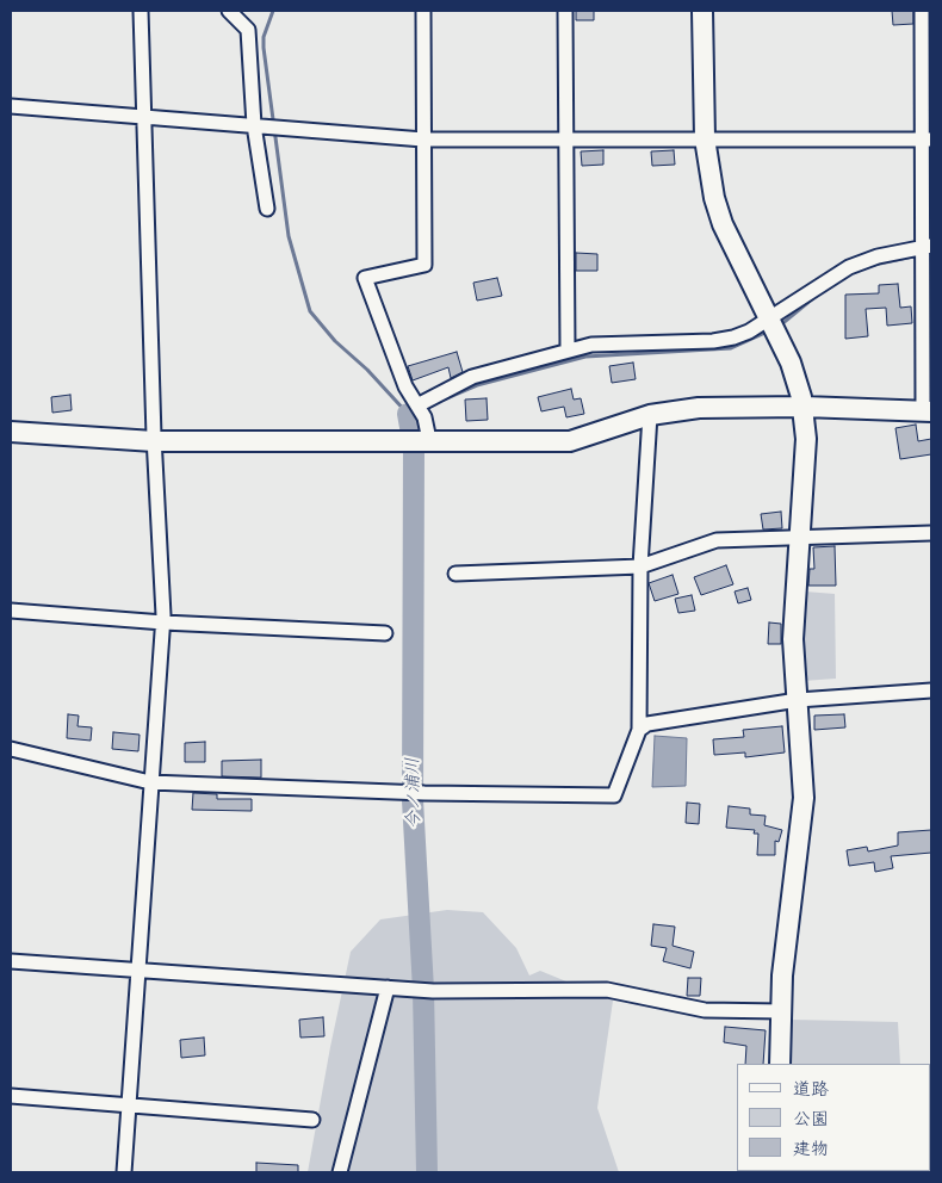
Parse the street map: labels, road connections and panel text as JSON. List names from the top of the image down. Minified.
{"water":["今ノ浦川"],"legend":["道路","公園","建物"]}
